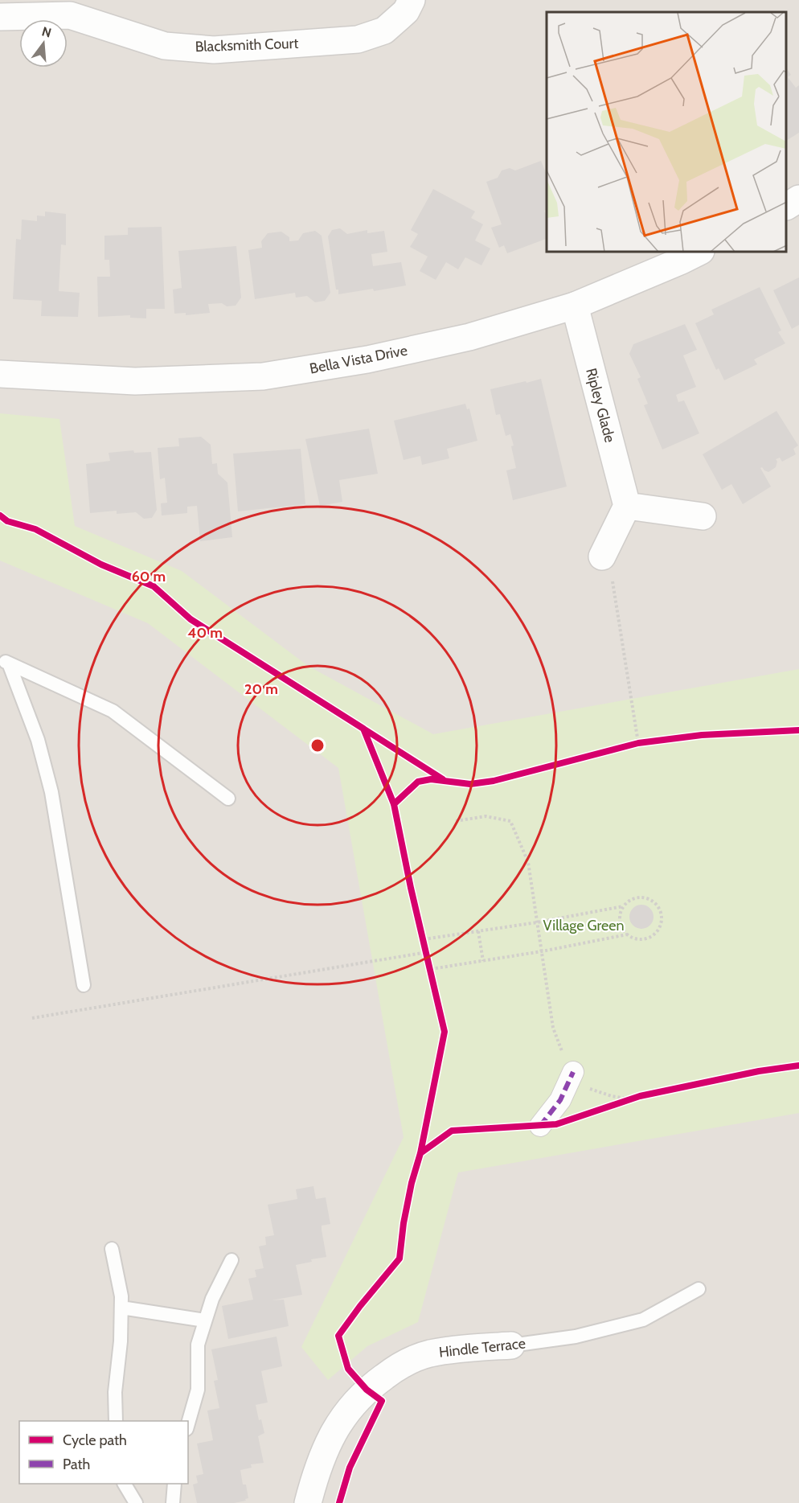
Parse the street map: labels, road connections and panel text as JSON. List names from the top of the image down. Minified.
{"streets":{"street":["Blacksmith Court","Bella Vista Drive","Ripley Glade","Hindle Terrace"]},"crossings":[["Bella Vista Drive","Ripley Glade"]],"parks":["Village Green"],"legend":["Cycle path","Path"],"north":"top","rings":["60 m","40 m","20 m"]}
